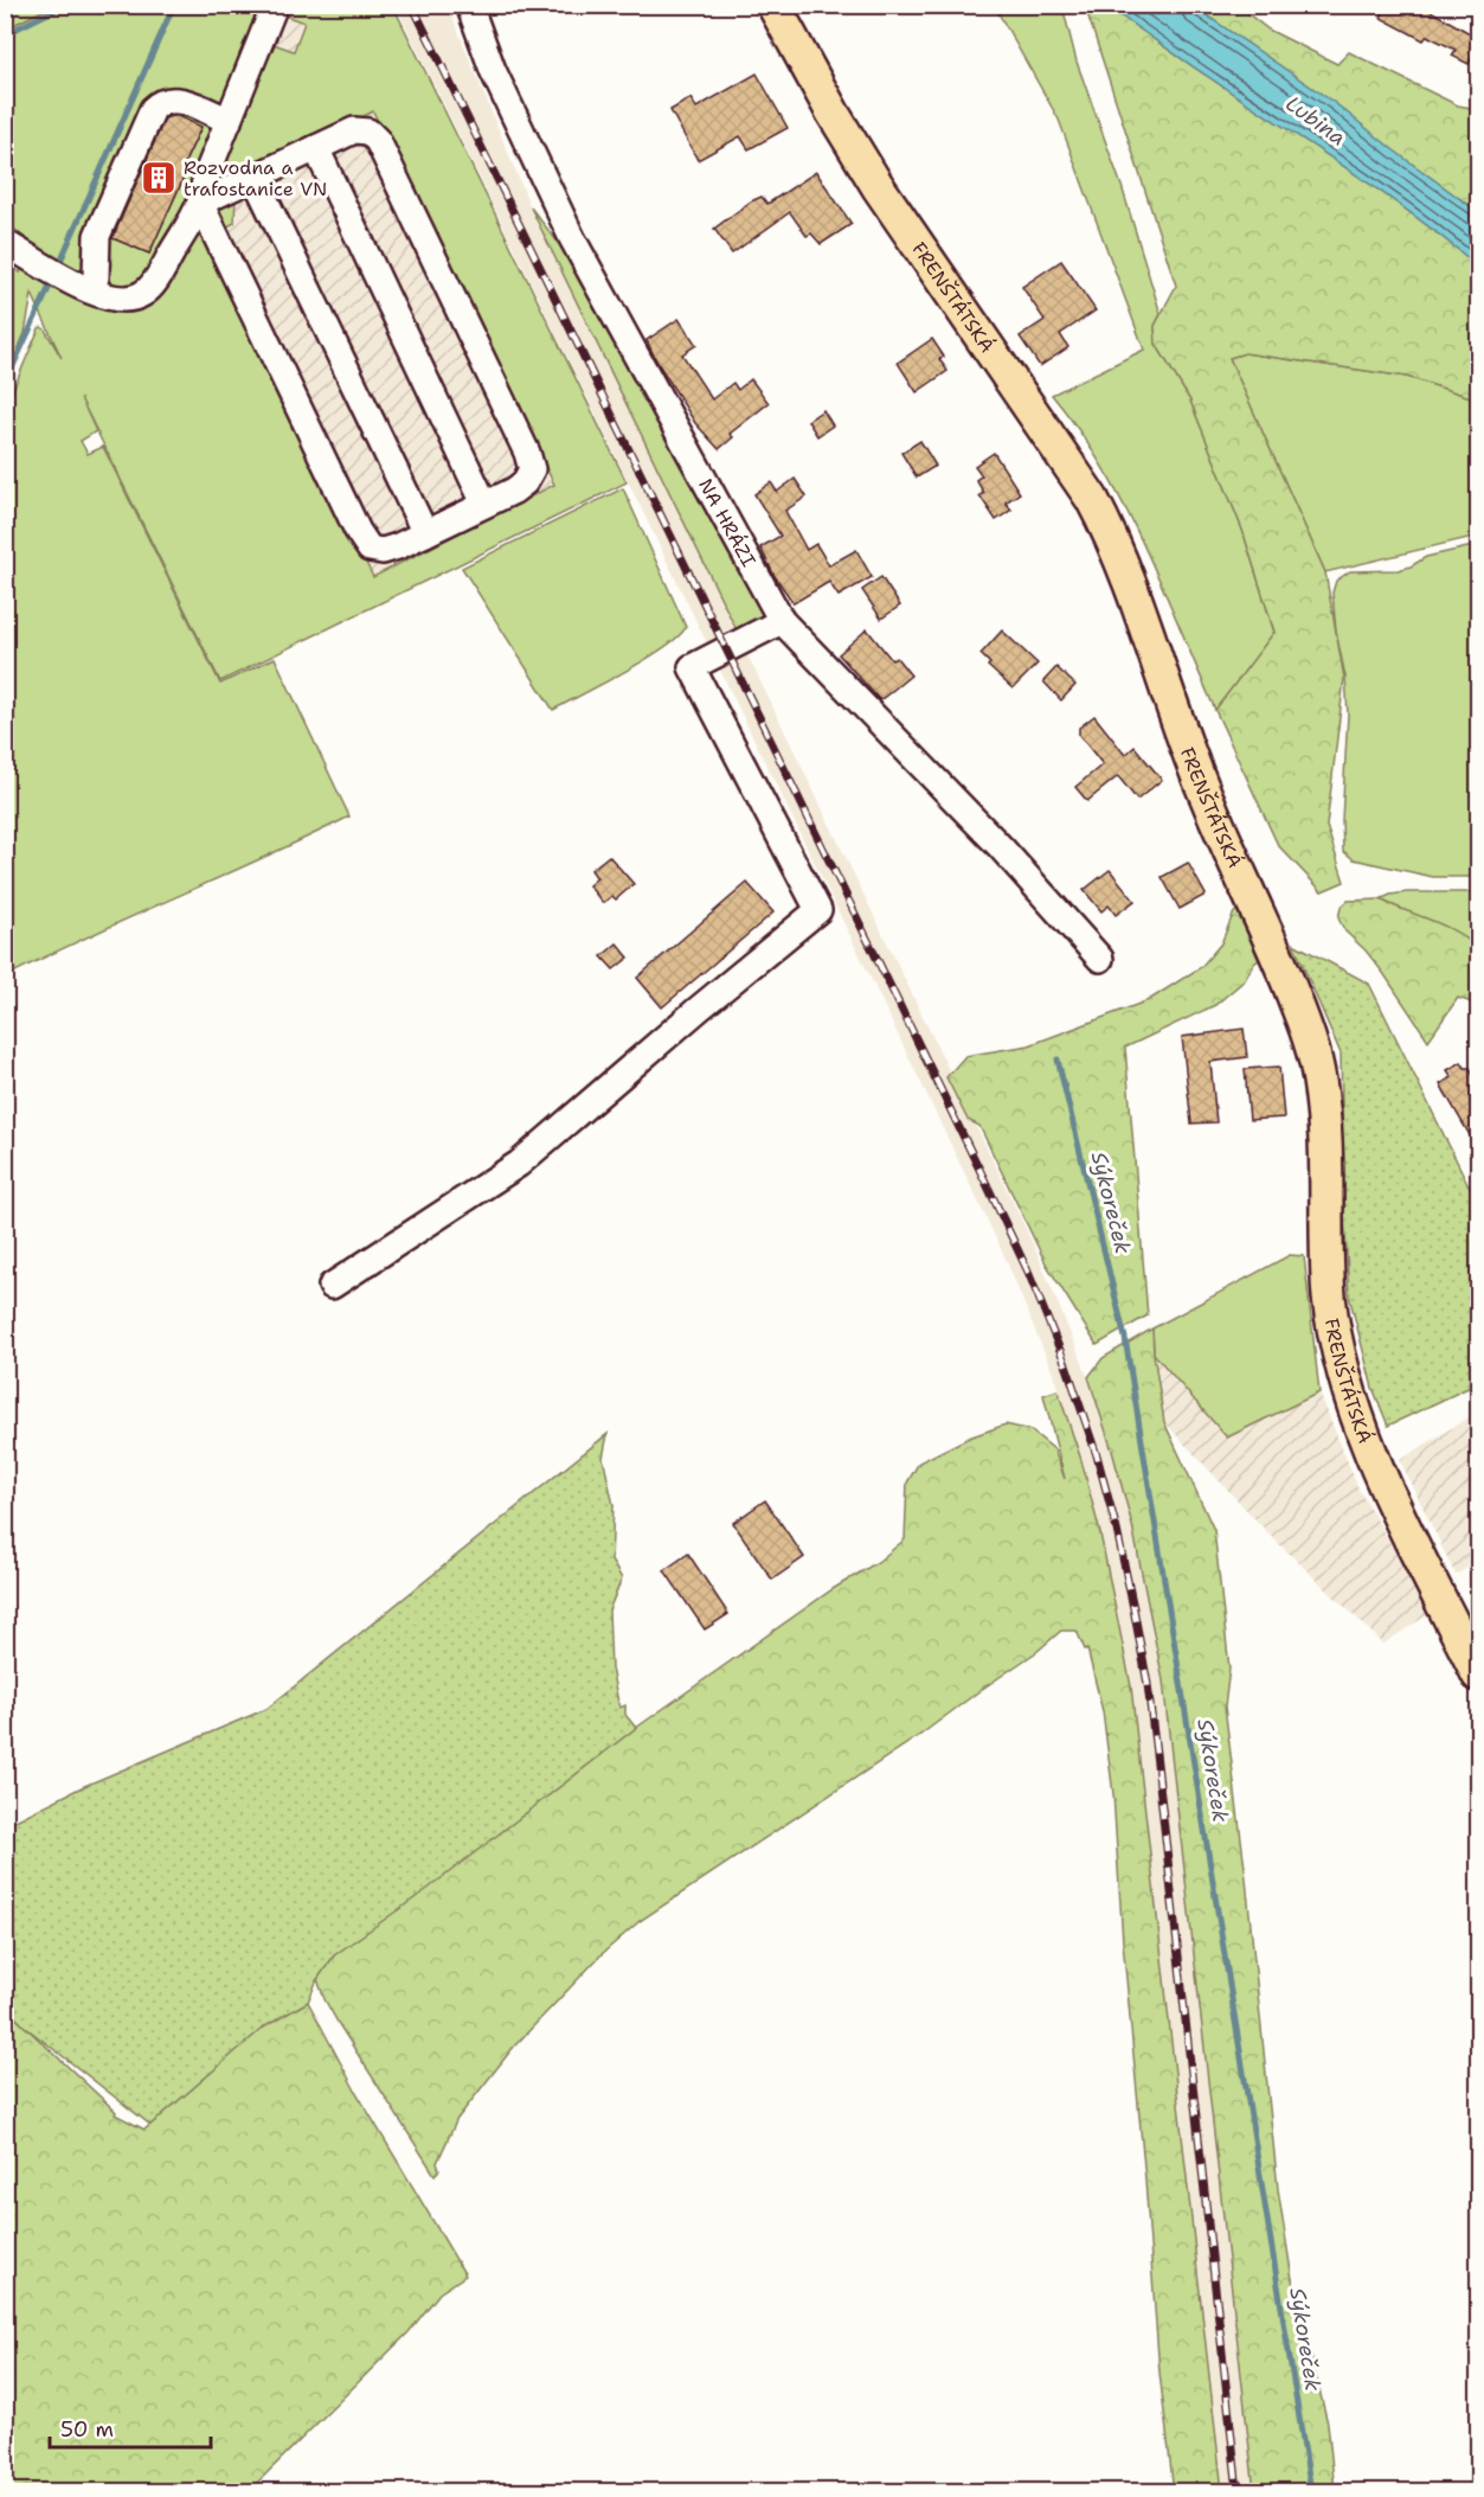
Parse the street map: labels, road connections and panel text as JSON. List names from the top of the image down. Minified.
{"streets":{"main road":["FRENŠTÁTSKÁ"],"street":["NA HRÁZI"]},"water":["Lubina","Sýkoreček"],"places":{"building":["Rozvodna a trafostanice VN"]},"scale_bar":"50 m"}
